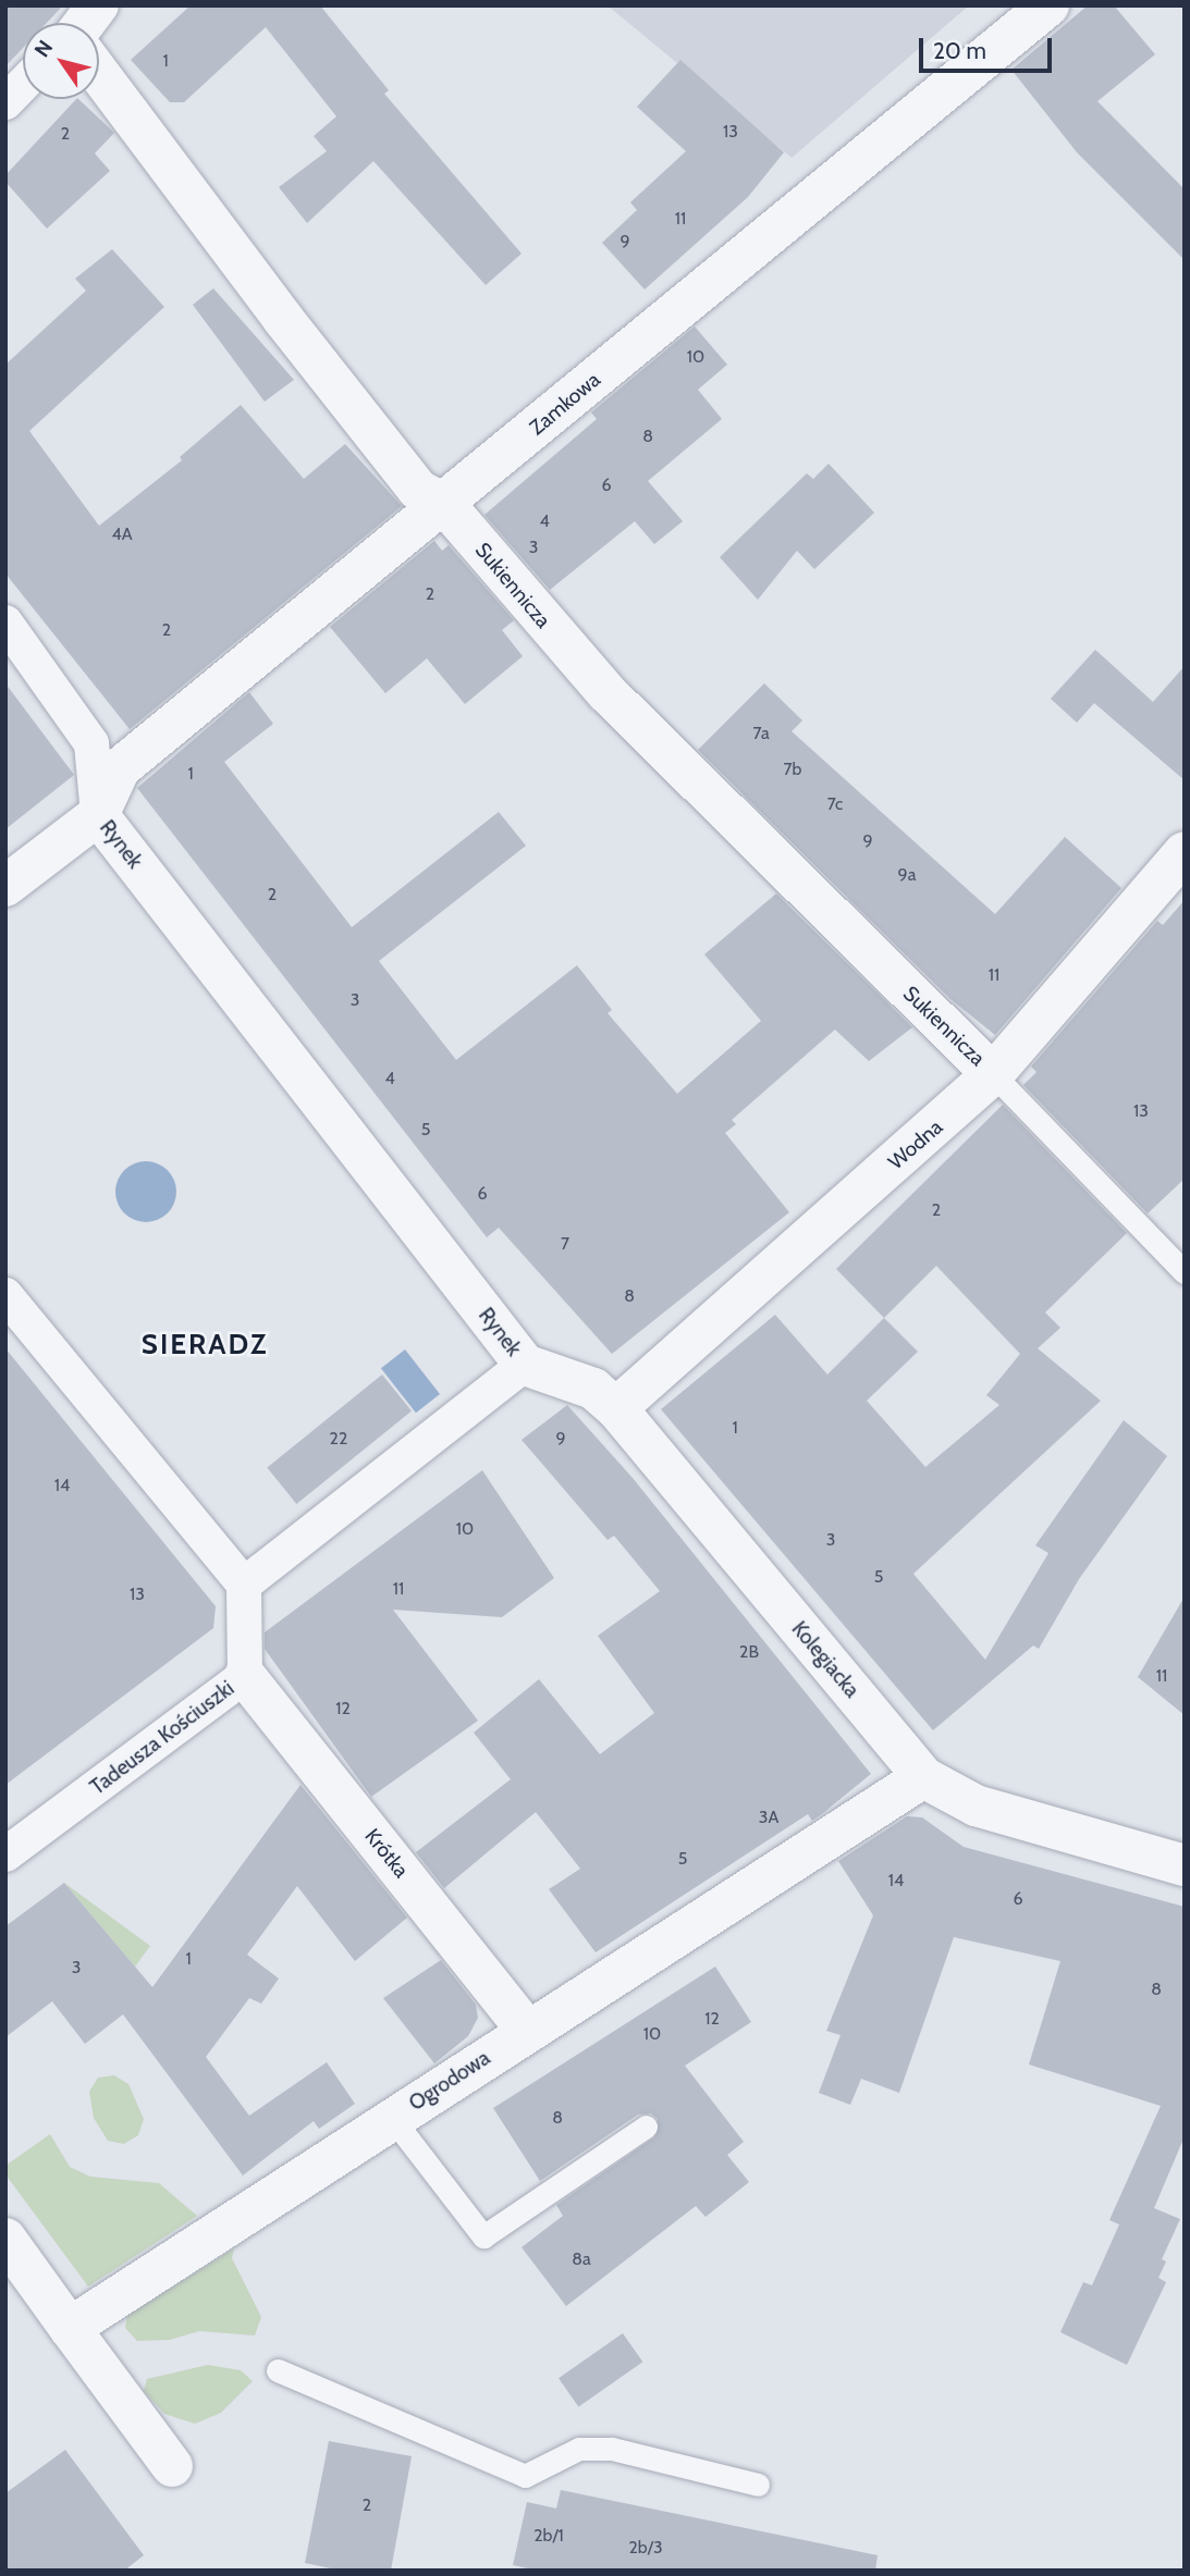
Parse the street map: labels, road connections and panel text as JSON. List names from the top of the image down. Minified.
{"streets":{"street":["Zamkowa","Sukiennicza","Rynek","Wodna","Kolegiacka","Tadeusza Kościuszki","Krótka","Ogrodowa"]},"crossings":[["Zamkowa","Sukiennicza"],["Zamkowa","Rynek"],["Sukiennicza","Wodna"],["Rynek","Kolegiacka"],["Rynek","Tadeusza Kościuszki"],["Wodna","Kolegiacka"],["Kolegiacka","Ogrodowa"],["Tadeusza Kościuszki","Krótka"],["Krótka","Ogrodowa"]],"districts":["SIERADZ"],"house_numbers":["1","13","2","11","9","10","8","6","4","4A","3","2","2","7a","7b","1","7c","9","9a","2","11","3","4","13","5","6","2","7","8","1","22","9","14","10","3","5","11","13","2B","11","12","3A","5","14","6","1","3","8","12","10","8","8a","2","2b/1","2b/3"],"scale_bar":"20 m","north":"top left"}
